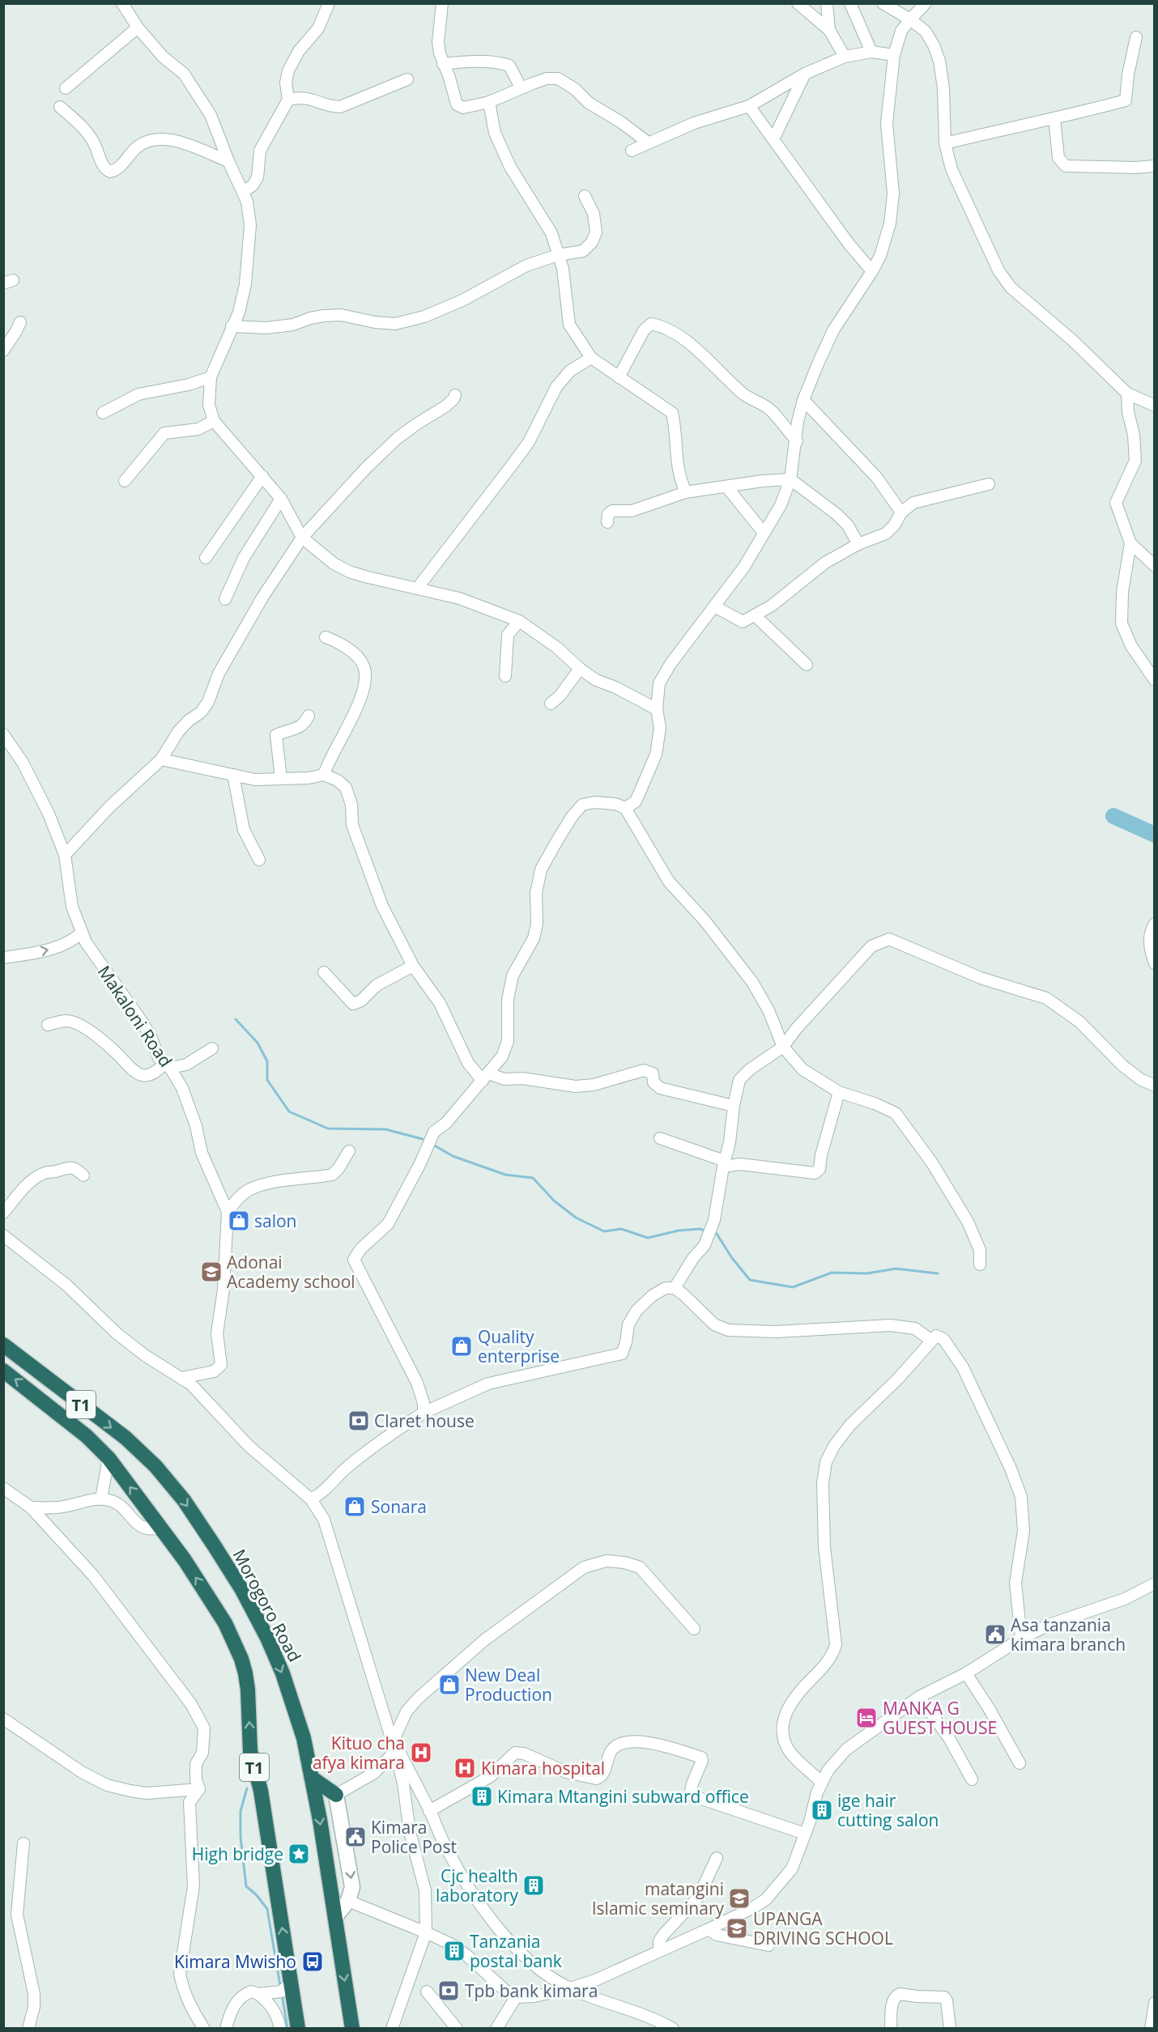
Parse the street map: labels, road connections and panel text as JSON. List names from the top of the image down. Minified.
{"streets":{"highway":["T1","Morogoro Road"],"street":["Makaloni Road"]},"places":{"shop":["salon","Quality enterprise","Sonara","New Deal Production"],"school or university":["Adonai Academy school","matangini Islamic seminary","UPANGA DRIVING SCHOOL"],"bank":["Claret house","Tpb bank kimara"],"public building":["Asa tanzania kimara branch","Kimara Police Post"],"hotel":["MANKA G GUEST HOUSE"],"hospital":["Kituo cha afya kimara","Kimara hospital"],"building":["Kimara Mtangini subward office","ige hair cutting salon","Cjc health laboratory","Tanzania postal bank"],"place":["High bridge"],"bus stop":["Kimara Mwisho"]}}
